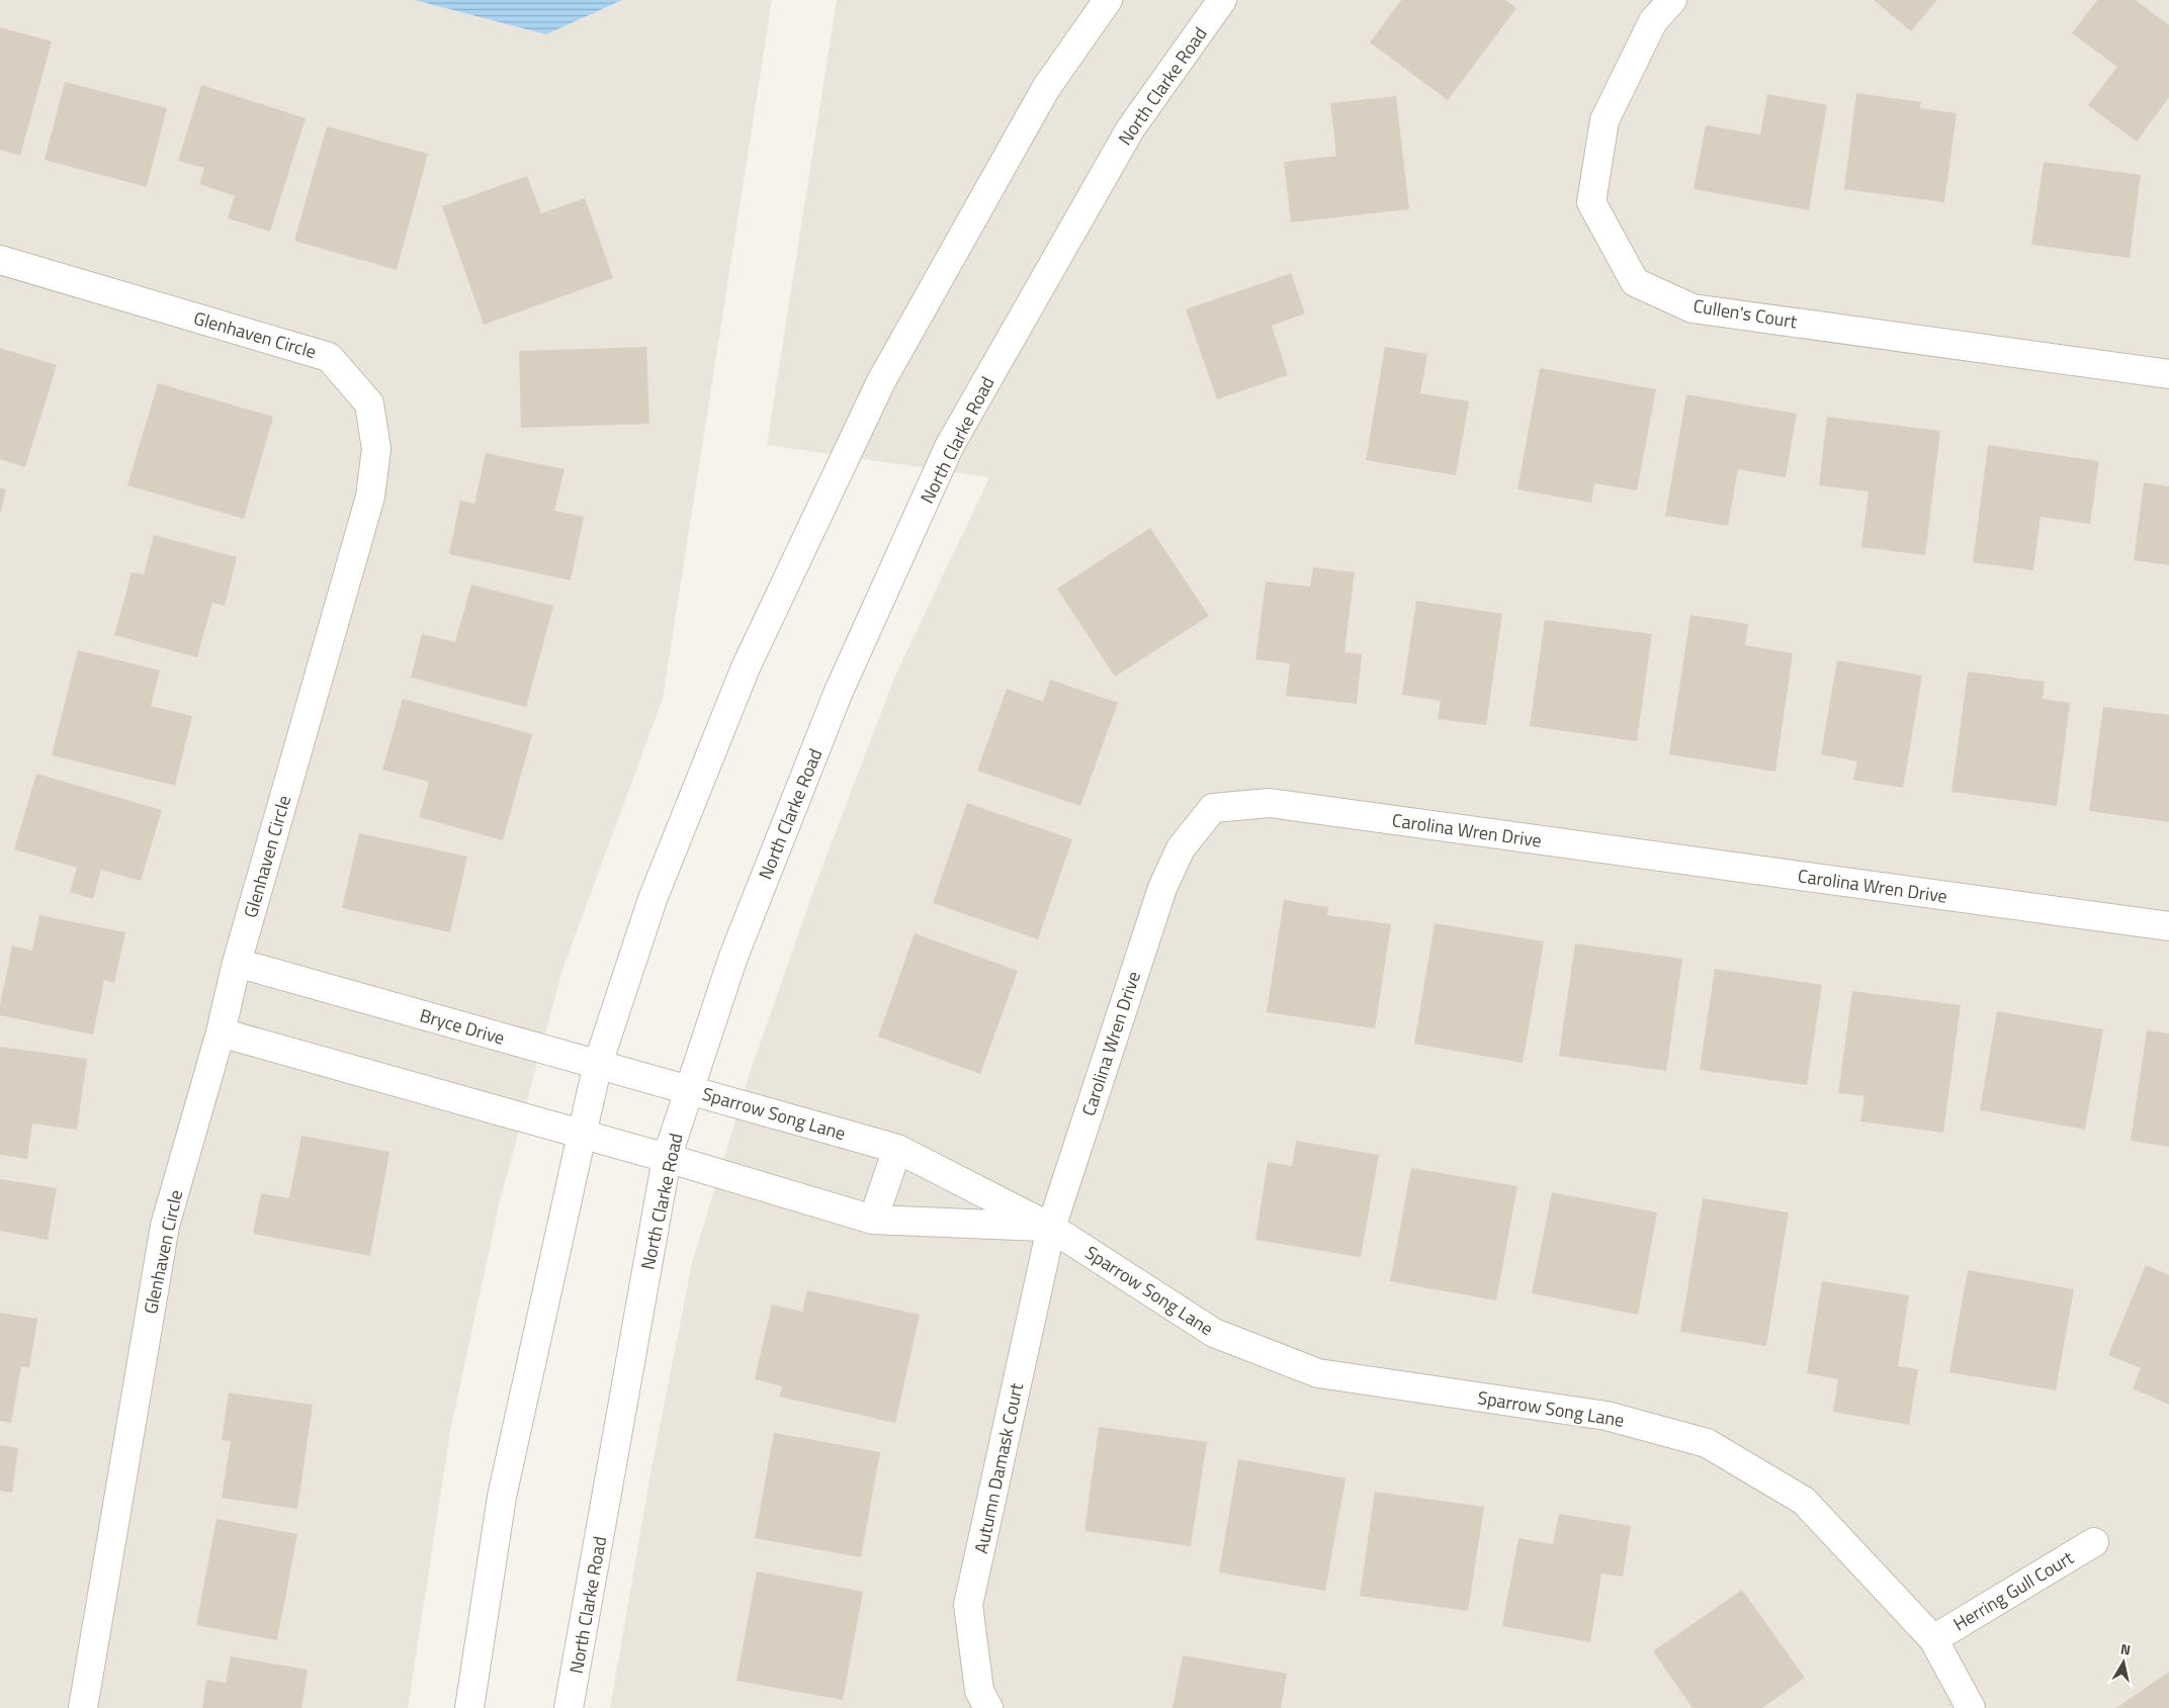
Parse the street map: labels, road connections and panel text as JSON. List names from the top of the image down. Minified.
{"streets":{"street":["North Clarke Road","Cullen's Court","Glenhaven Circle","Carolina Wren Drive","Bryce Drive","Sparrow Song Lane","Autumn Damask Court","Herring Gull Court"]},"crossings":[["North Clarke Road","Bryce Drive"],["North Clarke Road","Sparrow Song Lane"],["Glenhaven Circle","Bryce Drive"],["Carolina Wren Drive","Sparrow Song Lane"],["Carolina Wren Drive","Autumn Damask Court"],["Bryce Drive","Sparrow Song Lane"],["Sparrow Song Lane","Autumn Damask Court"],["Sparrow Song Lane","Herring Gull Court"]],"north":"top"}
